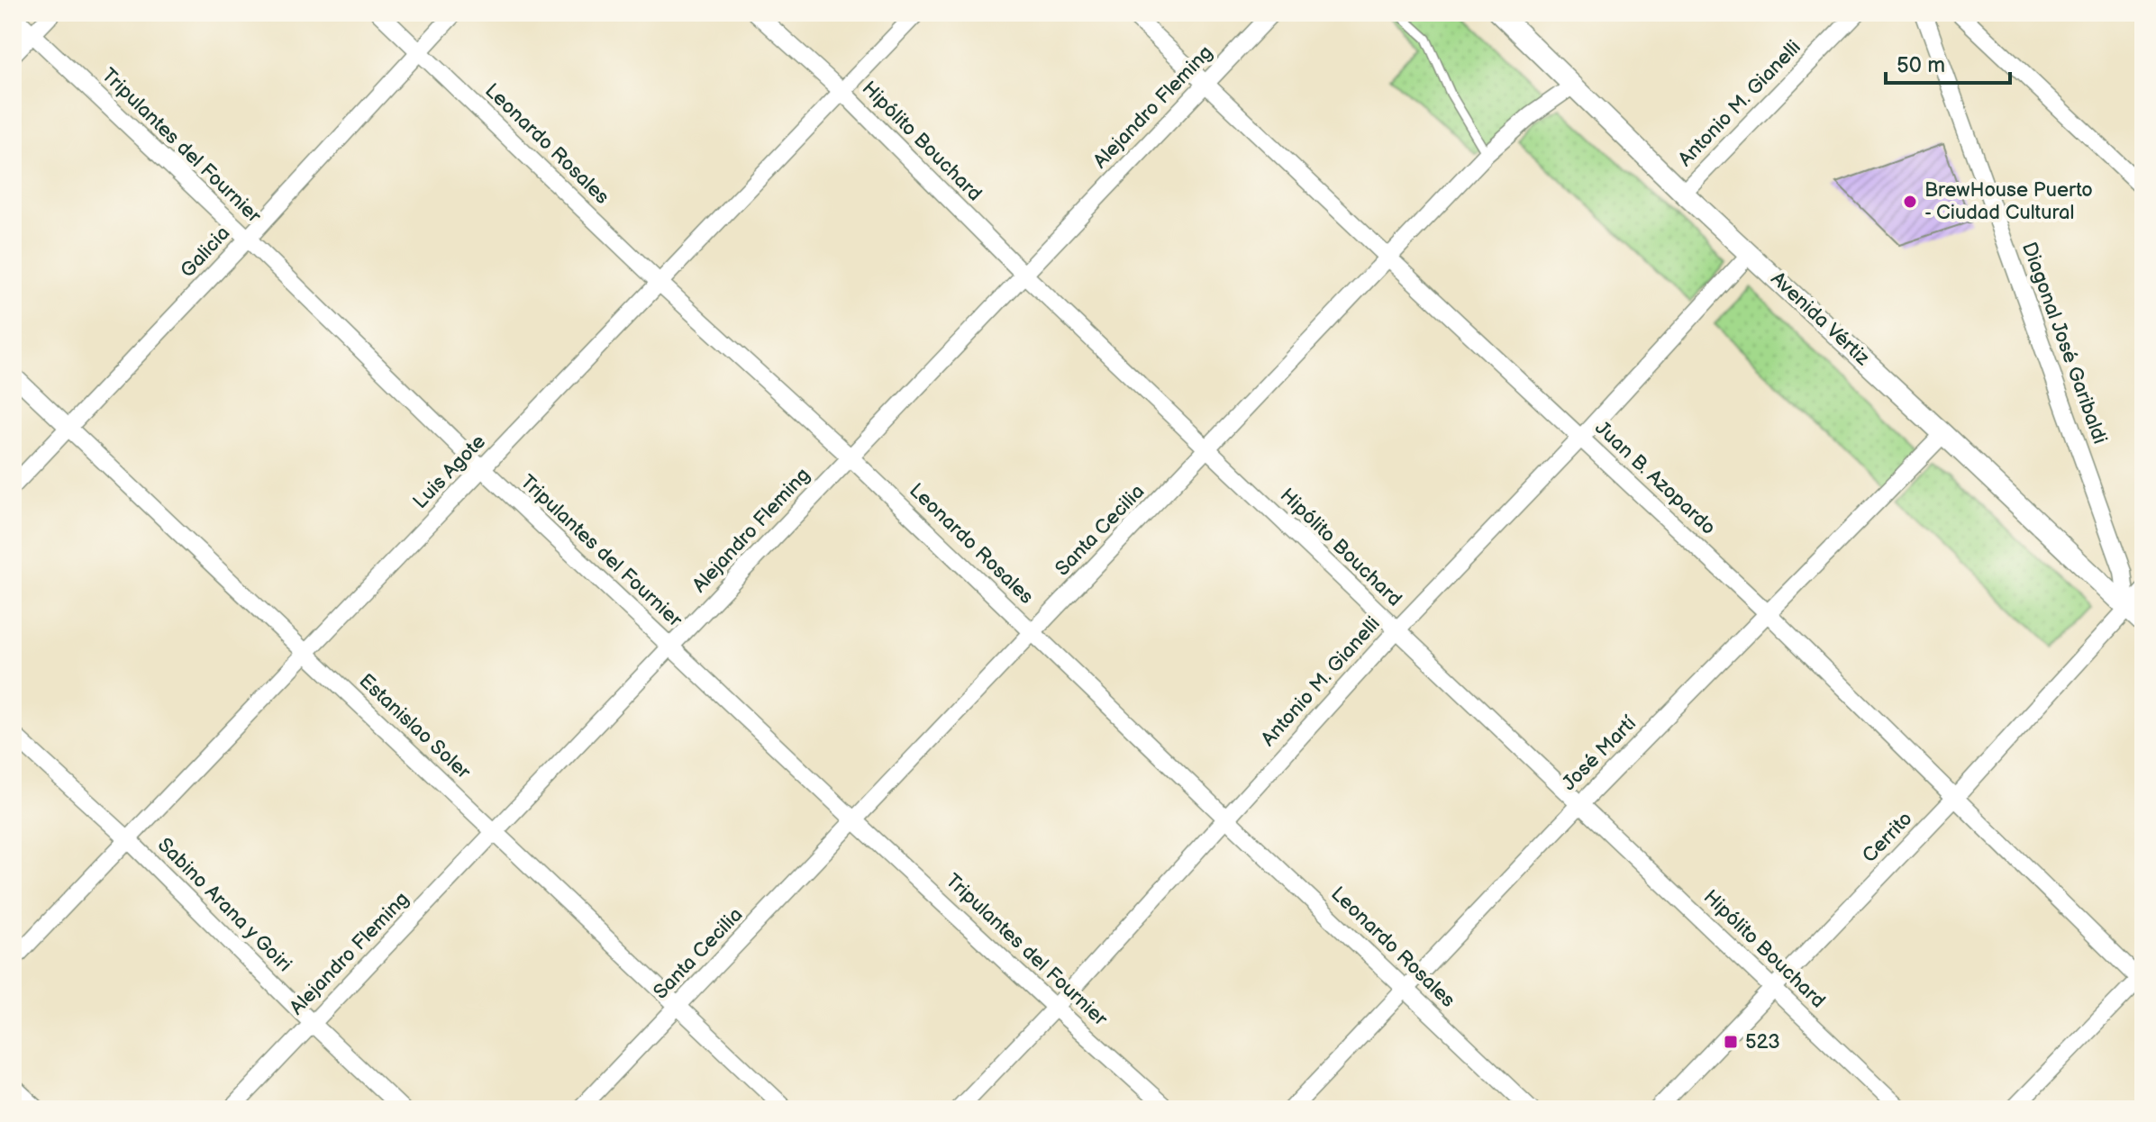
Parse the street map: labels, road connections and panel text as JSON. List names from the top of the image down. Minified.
{"streets":{"street":["Antonio M. Gianelli","Alejandro Fleming","Hipólito Bouchard","Leonardo Rosales","Tripulantes del Fournier","Galicia","Avenida Vértiz","Diagonal José Garibaldi","Luis Agote","Juan B. Azopardo","Santa Cecilia","Estanislao Soler","José Martí","Cerrito","Sabino Arana y Goiri"]},"crossings":[["Antonio M. Gianelli","Hipólito Bouchard"],["Antonio M. Gianelli","Leonardo Rosales"],["Antonio M. Gianelli","Tripulantes del Fournier"],["Antonio M. Gianelli","Avenida Vértiz"],["Antonio M. Gianelli","Juan B. Azopardo"],["Alejandro Fleming","Hipólito Bouchard"],["Alejandro Fleming","Leonardo Rosales"],["Alejandro Fleming","Tripulantes del Fournier"],["Alejandro Fleming","Juan B. Azopardo"],["Alejandro Fleming","Estanislao Soler"],["Alejandro Fleming","Sabino Arana y Goiri"],["Hipólito Bouchard","Luis Agote"],["Hipólito Bouchard","Santa Cecilia"],["Hipólito Bouchard","José Martí"],["Hipólito Bouchard","Cerrito"],["Leonardo Rosales","Galicia"],["Leonardo Rosales","Luis Agote"],["Leonardo Rosales","Santa Cecilia"],["Leonardo Rosales","José Martí"],["Tripulantes del Fournier","Galicia"],["Tripulantes del Fournier","Luis Agote"],["Tripulantes del Fournier","Santa Cecilia"],["Galicia","Estanislao Soler"],["Avenida Vértiz","Diagonal José Garibaldi"],["Avenida Vértiz","Santa Cecilia"],["Avenida Vértiz","José Martí"],["Avenida Vértiz","Cerrito"],["Diagonal José Garibaldi","Cerrito"],["Luis Agote","Estanislao Soler"],["Luis Agote","Sabino Arana y Goiri"],["Juan B. Azopardo","Santa Cecilia"],["Juan B. Azopardo","José Martí"],["Juan B. Azopardo","Cerrito"],["Santa Cecilia","Estanislao Soler"]],"places":{"other":["BrewHouse Puerto - Ciudad Cultural"],"transit":["523"]},"scale_bar":"50 m"}
